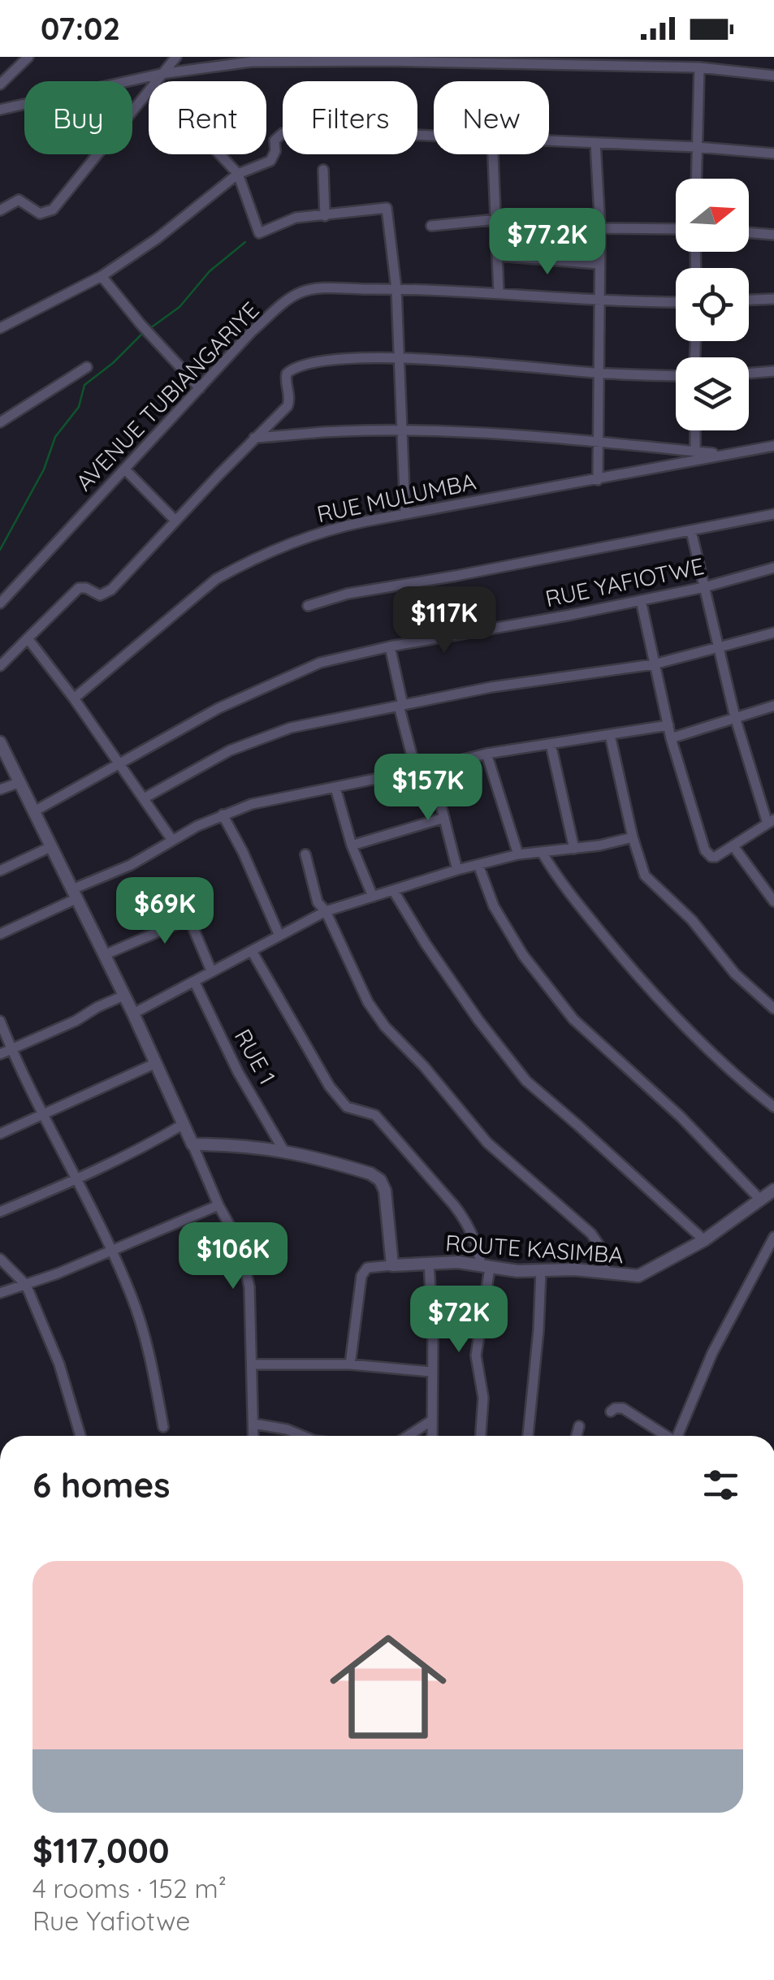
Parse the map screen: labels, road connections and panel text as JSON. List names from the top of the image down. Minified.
{"streets":{"street":["AVENUE TUBIANGARIYE","RUE MULUMBA","RUE YAFIOTWE","RUE 1","ROUTE KASIMBA"]},"north":"right","page":{"status":"07:02","chip":["Buy","Rent","Filters","New"],"price":["$77.2K","$117K","$157K","$69K","$106K","$72K"],"heading":"6 homes","list":[{"name":"$117,000","note":"4 rooms · 152 m² · Rue Yafiotwe"}]}}
